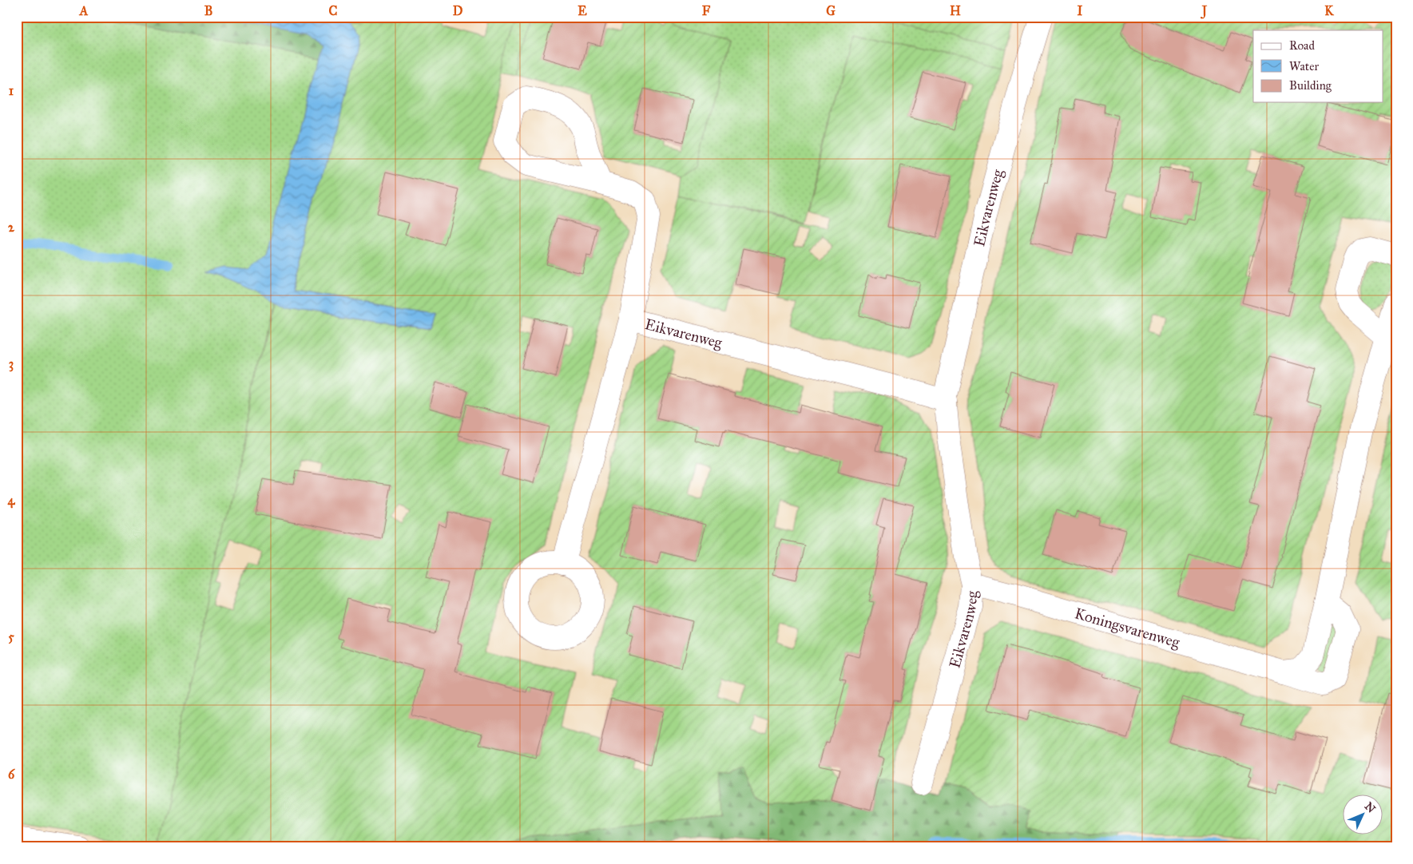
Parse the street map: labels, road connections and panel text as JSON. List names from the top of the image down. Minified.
{"streets":{"street":["Eikvarenweg","Koningsvarenweg"]},"crossings":[["Eikvarenweg","Koningsvarenweg"]],"legend":["Road","Water","Building"],"north":"top right","grid":{"columns":["A","B","C","D","E","F","G","H","I","J","K"],"rows":["1","2","3","4","5","6"]}}
